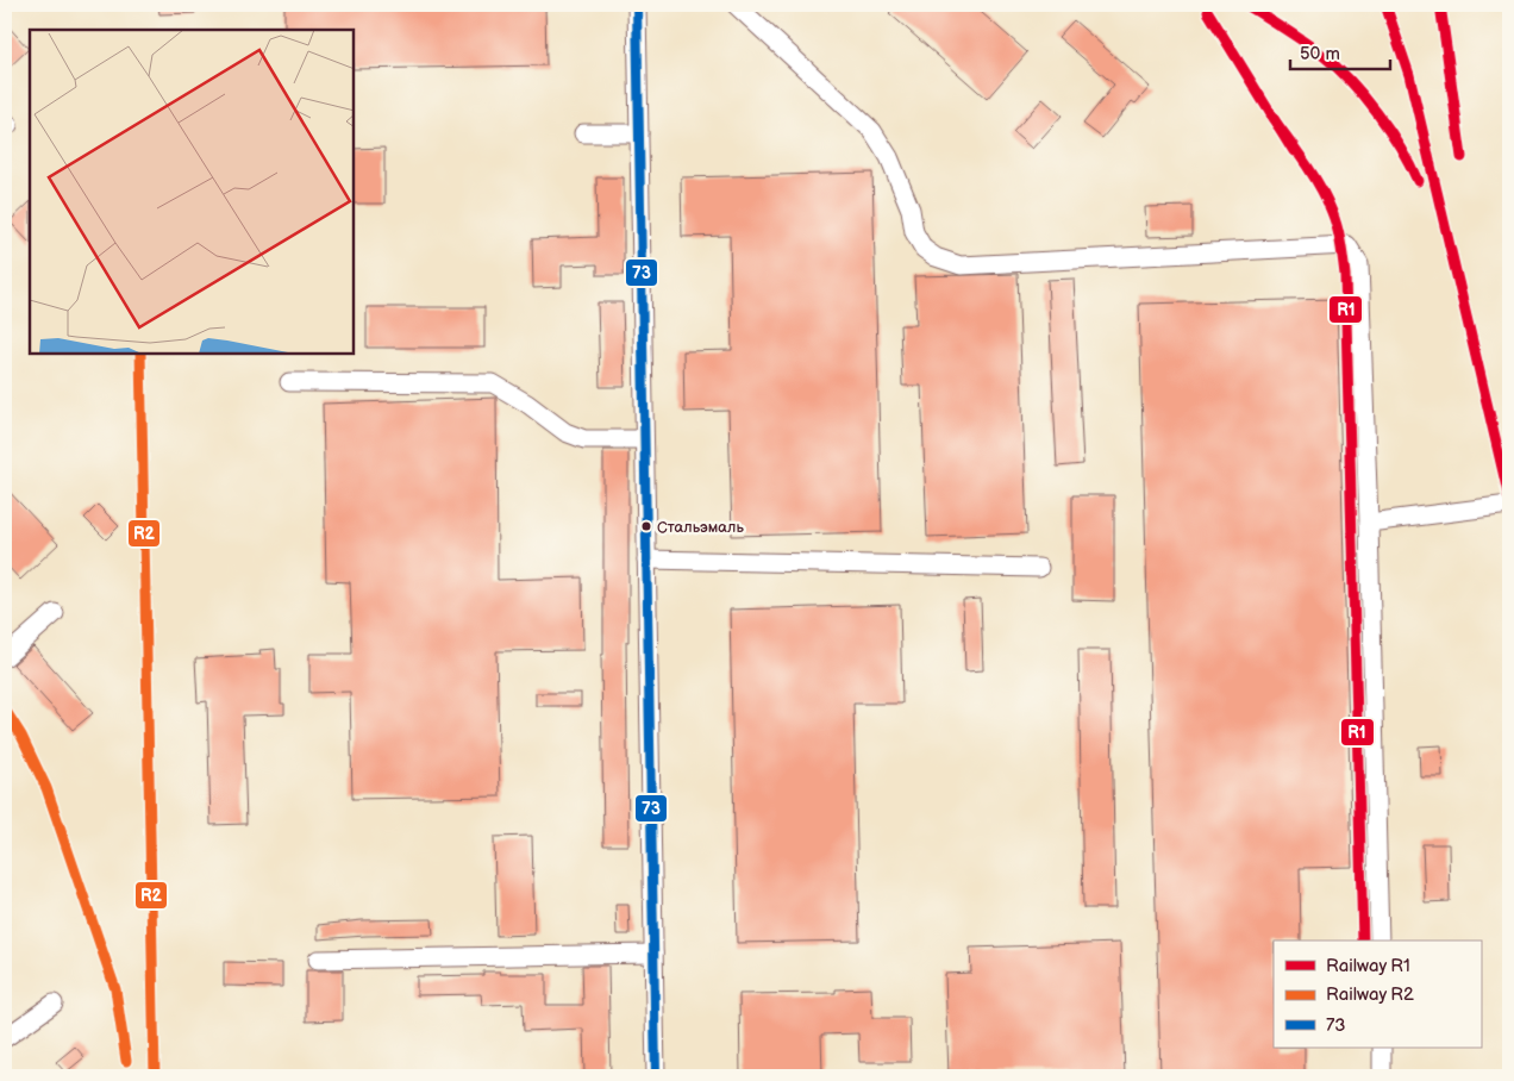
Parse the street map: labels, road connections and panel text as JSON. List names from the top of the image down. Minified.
{"places":["Стальэмаль"],"lines":["rail line R1","transit line 73","rail line R2"],"legend":["Railway R1","Railway R2","73"],"scale_bar":"50 m"}
